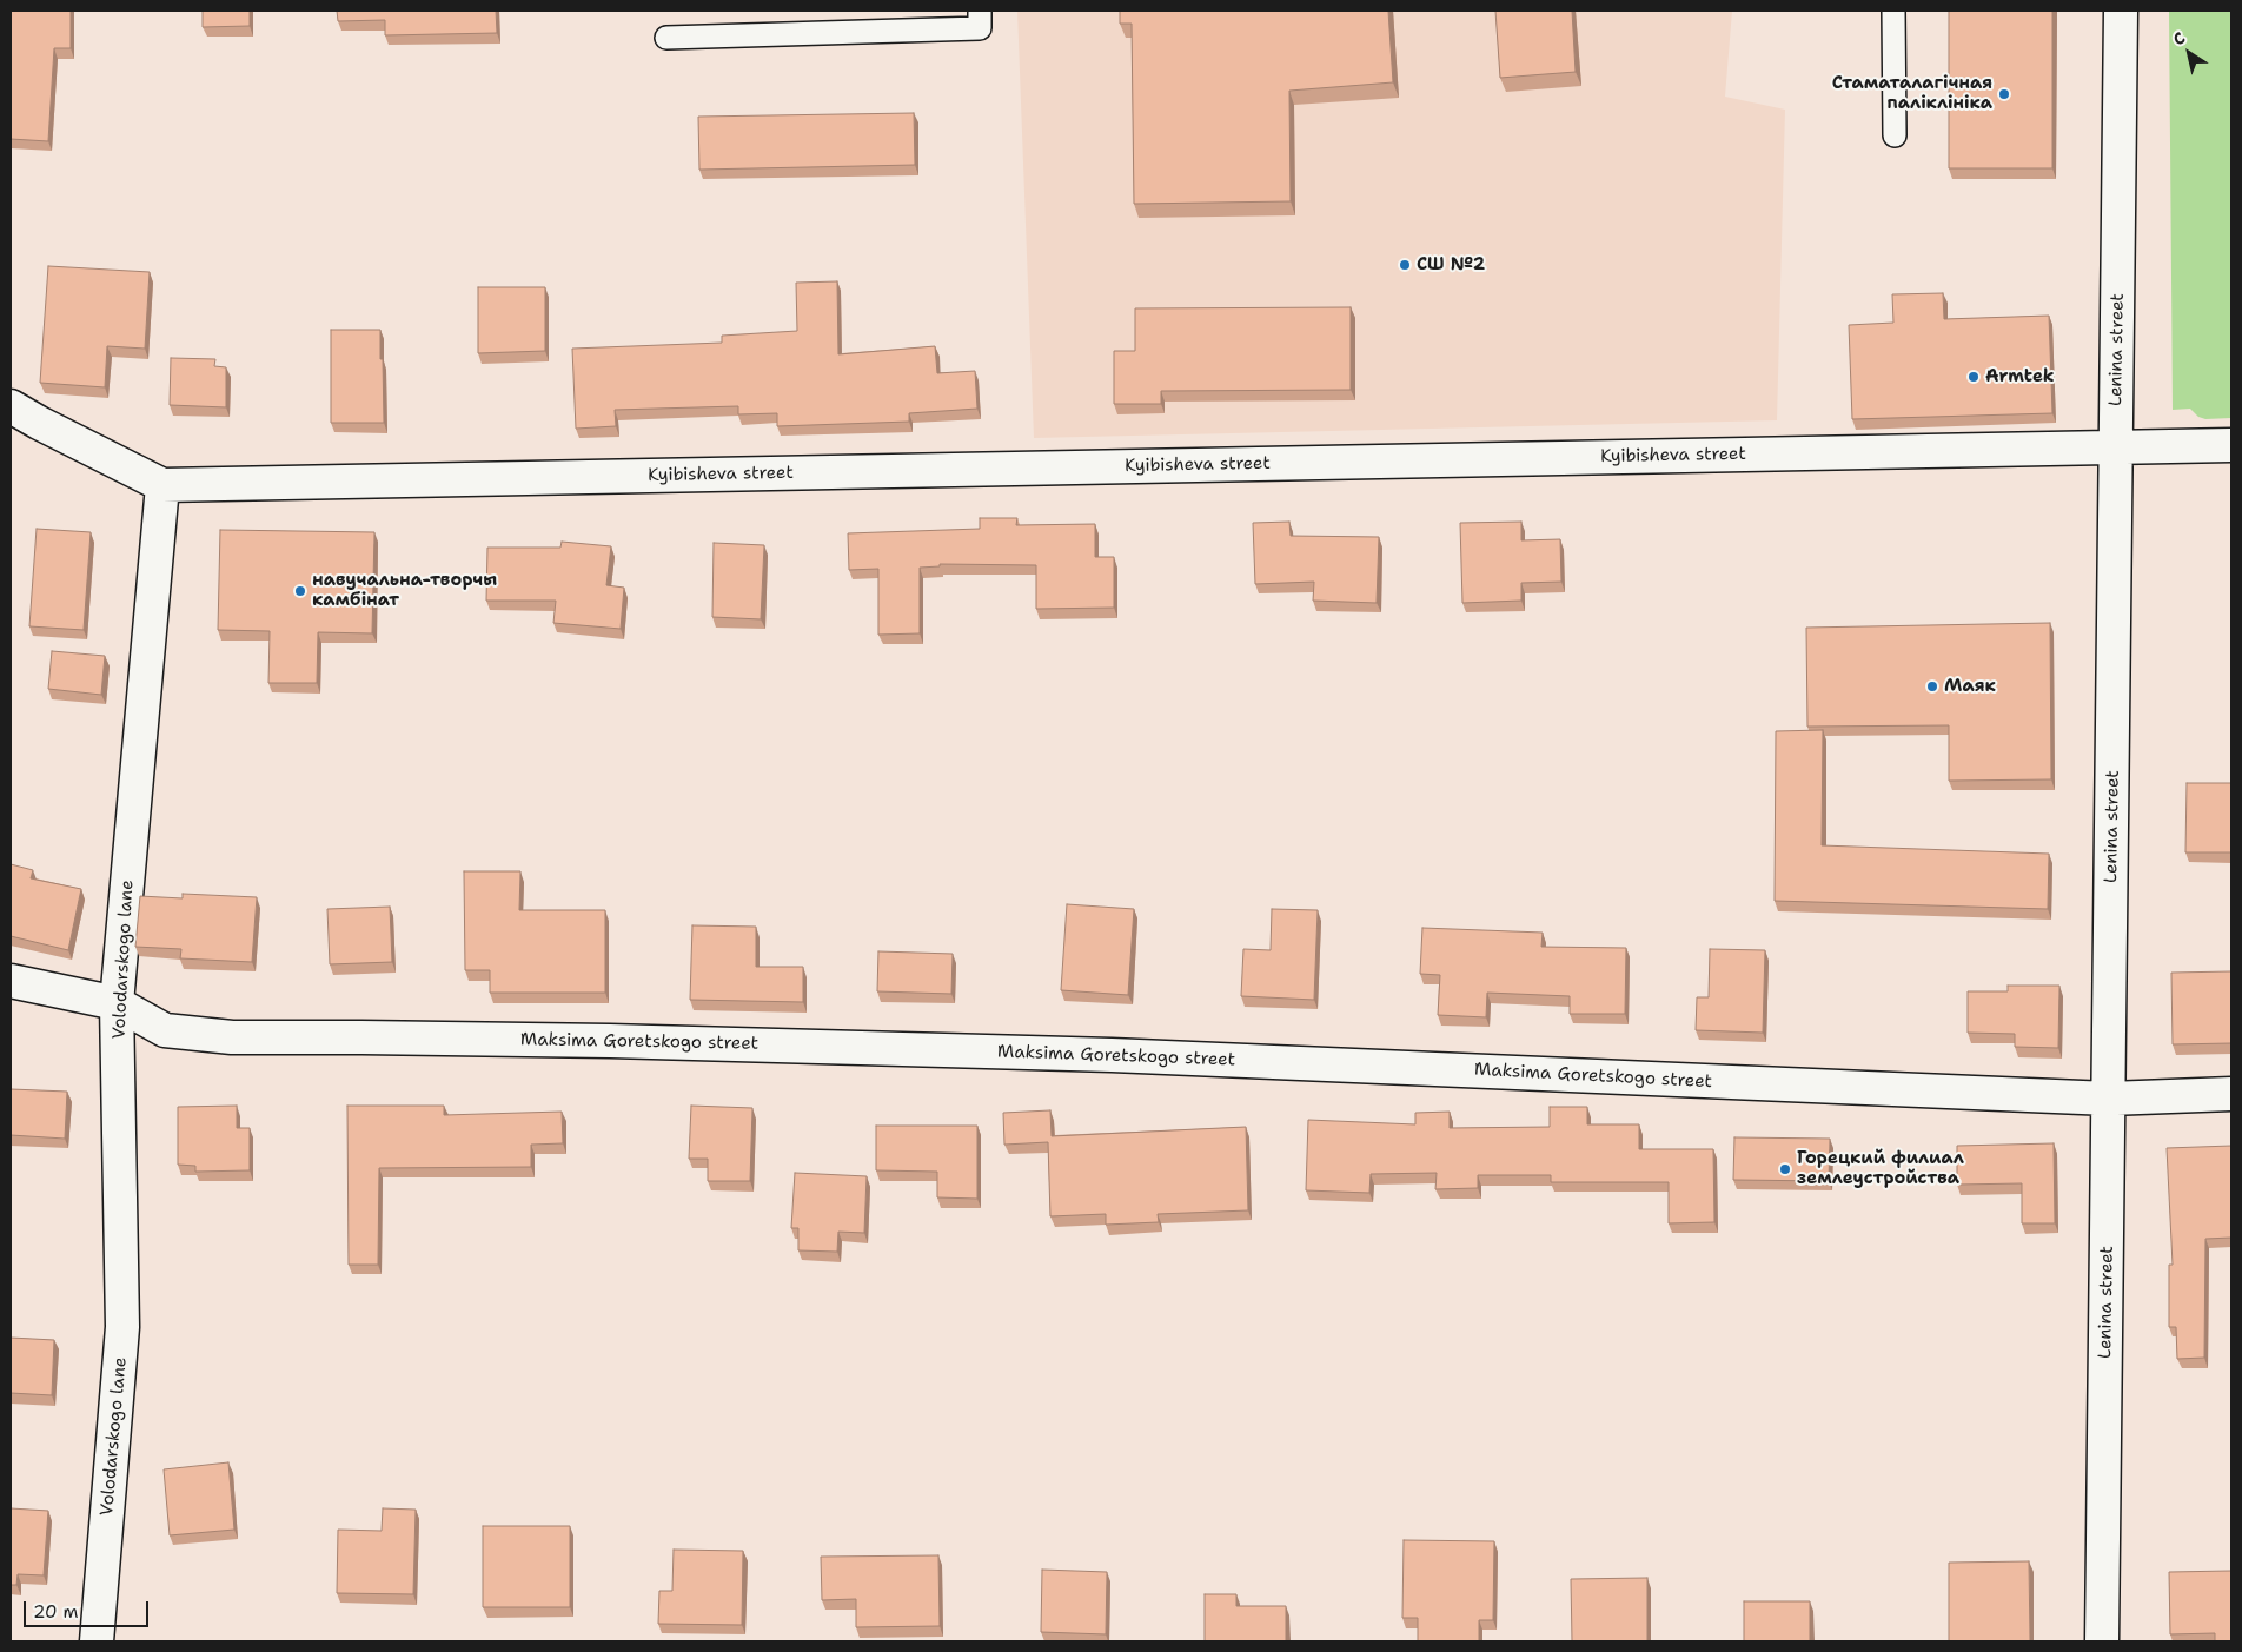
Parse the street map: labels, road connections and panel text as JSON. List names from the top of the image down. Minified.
{"streets":{"street":["Lenina street","Kyibisheva street","Volodarskogo lane","Maksima Goretskogo street"]},"crossings":[["Lenina street","Kyibisheva street"],["Lenina street","Maksima Goretskogo street"],["Kyibisheva street","Volodarskogo lane"],["Volodarskogo lane","Maksima Goretskogo street"]],"places":["Стаматалагічная паліклініка","СШ №2","Armtek","навучальна-творчы камбінат","Маяк","Горецкий филиал землеустройства"],"scale_bar":"20 m","north":"top left"}
